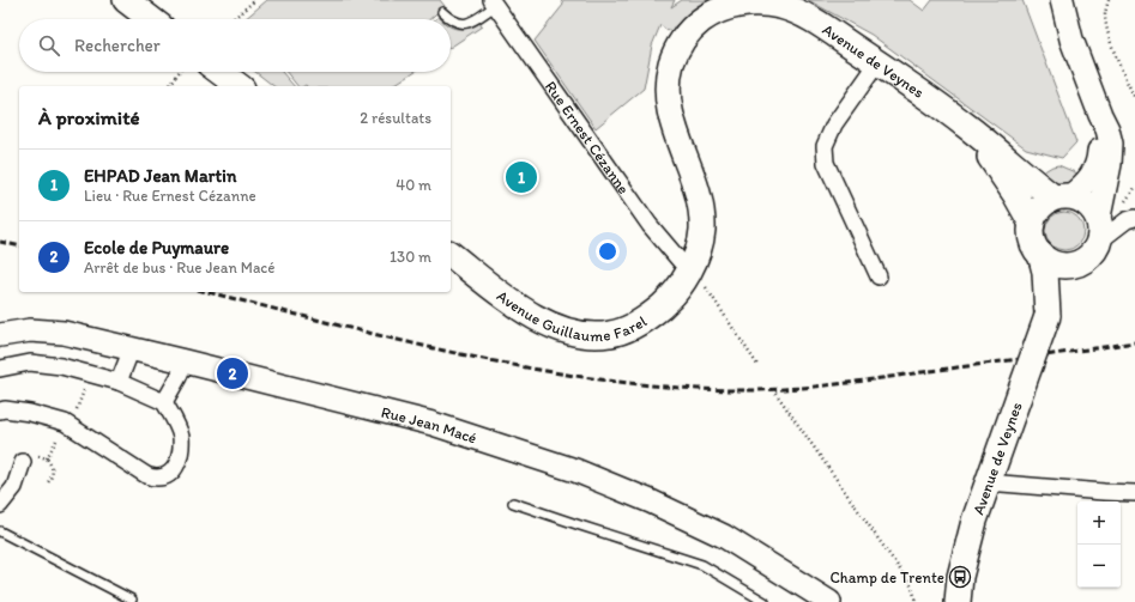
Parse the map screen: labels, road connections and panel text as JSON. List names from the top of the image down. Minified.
{"streets":{"main road":["Avenue de Veynes","Avenue Guillaume Farel","Rue Jean Macé"],"street":["Rue Ernest Cézanne"]},"crossings":[["Avenue de Veynes","Rue Ernest Cézanne"],["Avenue de Veynes","Avenue Guillaume Farel"],["Rue Ernest Cézanne","Avenue Guillaume Farel"]],"places":{"bus stop":["Champ de Trente"]},"page":{"search":"Rechercher","heading":["À proximité","2 résultats"],"list":[{"mark":"1","name":"EHPAD Jean Martin","note":"Lieu · Rue Ernest Cézanne","value":"40 m"},{"mark":"2","name":"Ecole de Puymaure","note":"Arrêt de bus · Rue Jean Macé","value":"130 m"}],"pins":["1","2"],"map_buttons":["+","−"]}}
